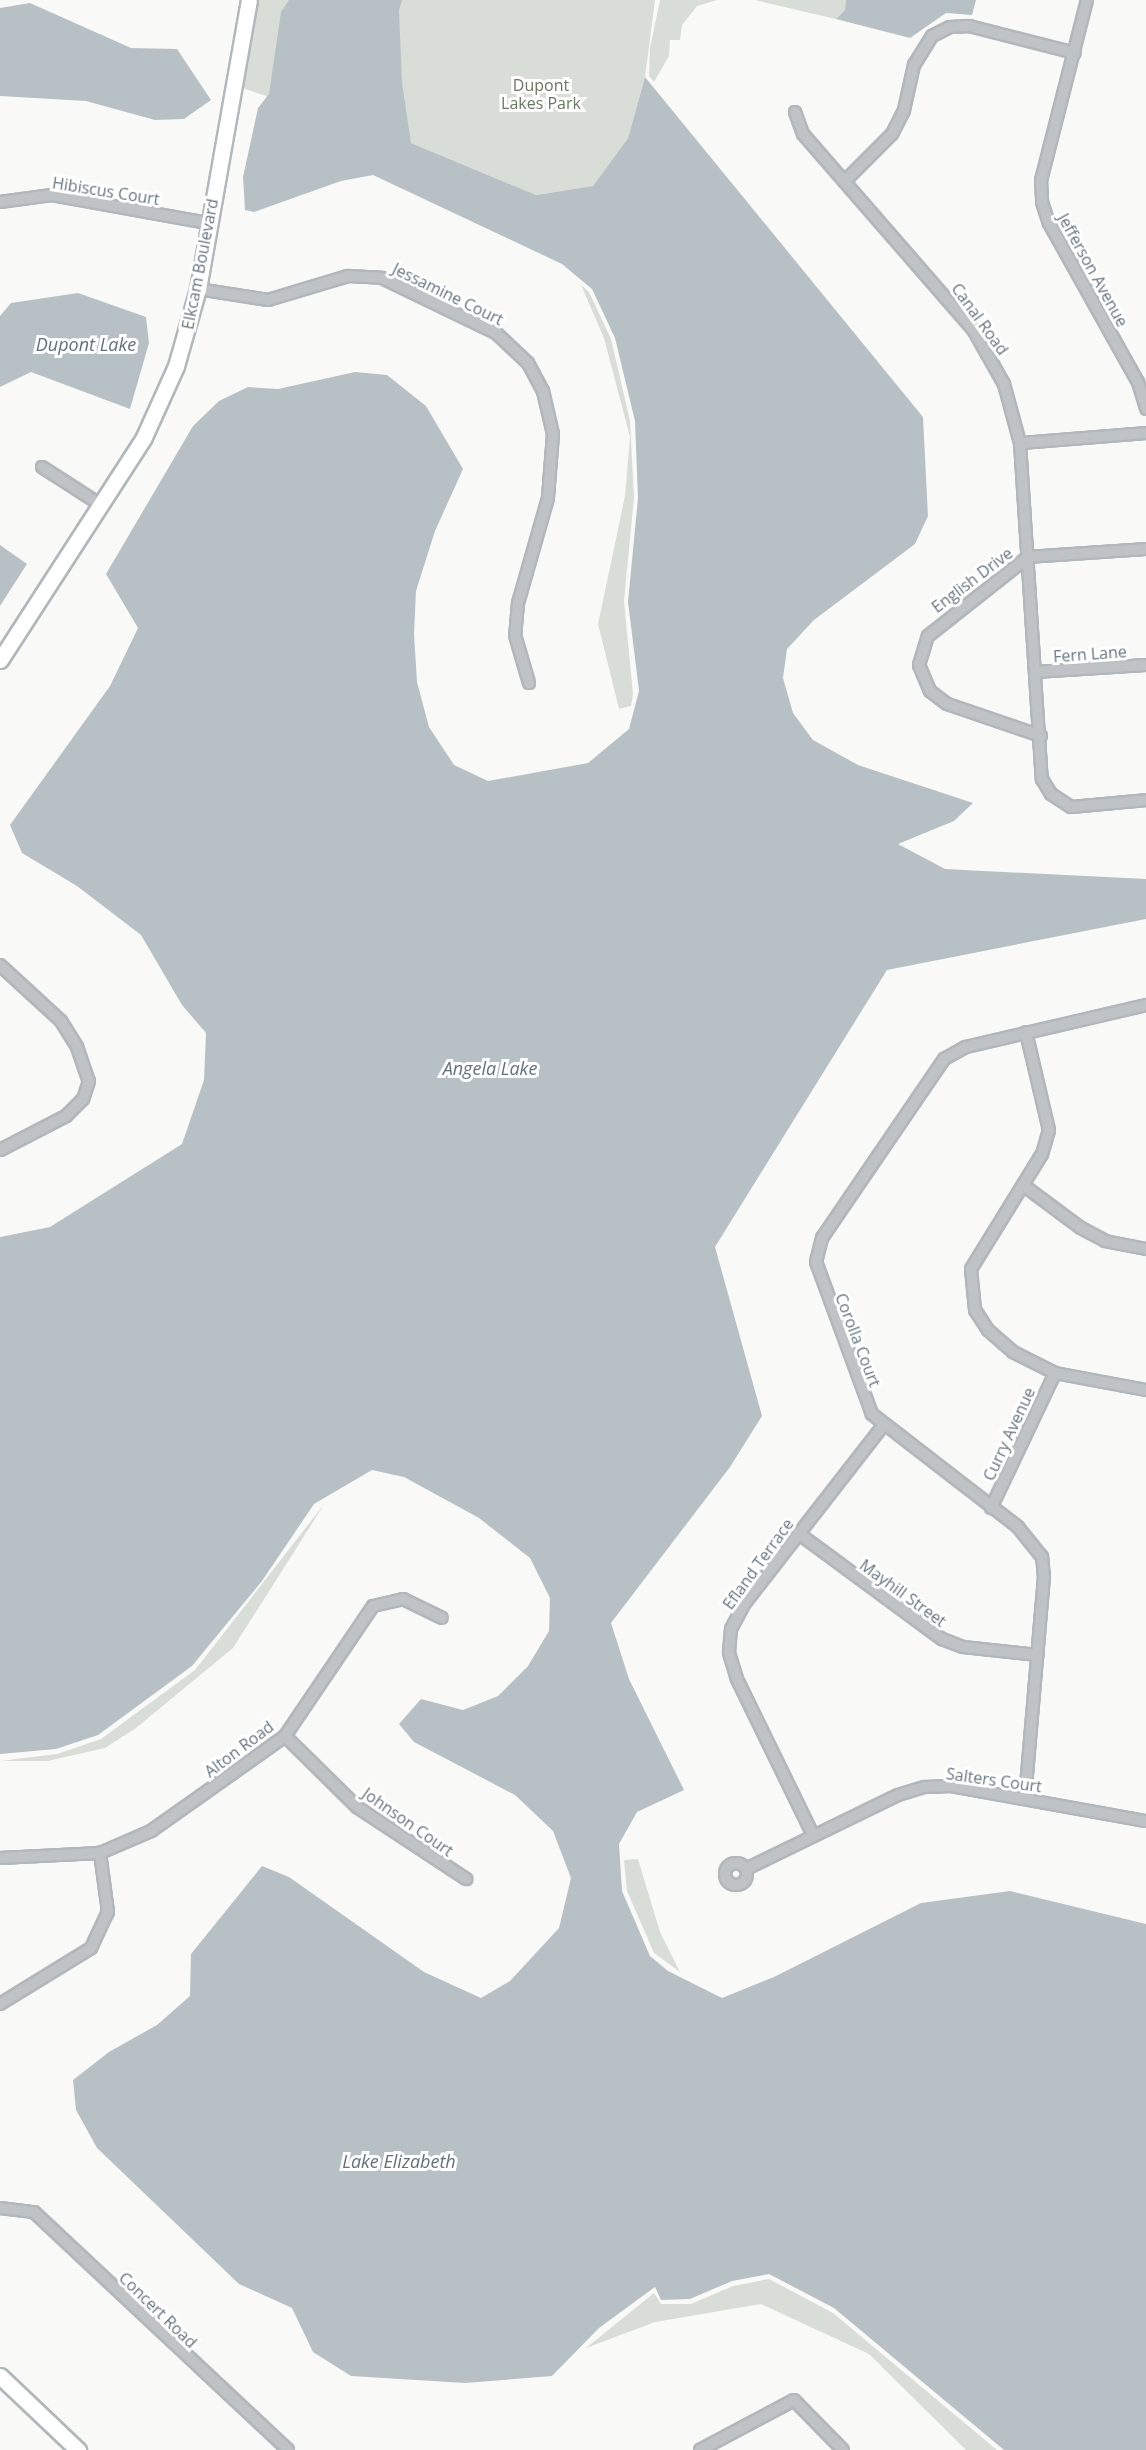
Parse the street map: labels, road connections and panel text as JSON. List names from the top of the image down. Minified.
{"streets":{"street":["Hibiscus Court","Elkcam Boulevard","Jefferson Avenue","Jessamine Court","Canal Road","English Drive","Fern Lane","Corolla Court","Curry Avenue","Efland Terrace","Mayhill Street","Alton Road","Salters Court","Johnson Court","Concert Road"]},"crossings":[["Hibiscus Court","Elkcam Boulevard"],["Elkcam Boulevard","Jessamine Court"],["Canal Road","English Drive"],["Canal Road","Fern Lane"],["Corolla Court","Curry Avenue"],["Corolla Court","Efland Terrace"],["Corolla Court","Mayhill Street"],["Corolla Court","Salters Court"],["Efland Terrace","Mayhill Street"],["Efland Terrace","Salters Court"],["Alton Road","Johnson Court"]],"water":["Dupont Lake","Angela Lake","Lake Elizabeth"],"parks":["Dupont Lakes Park"]}
